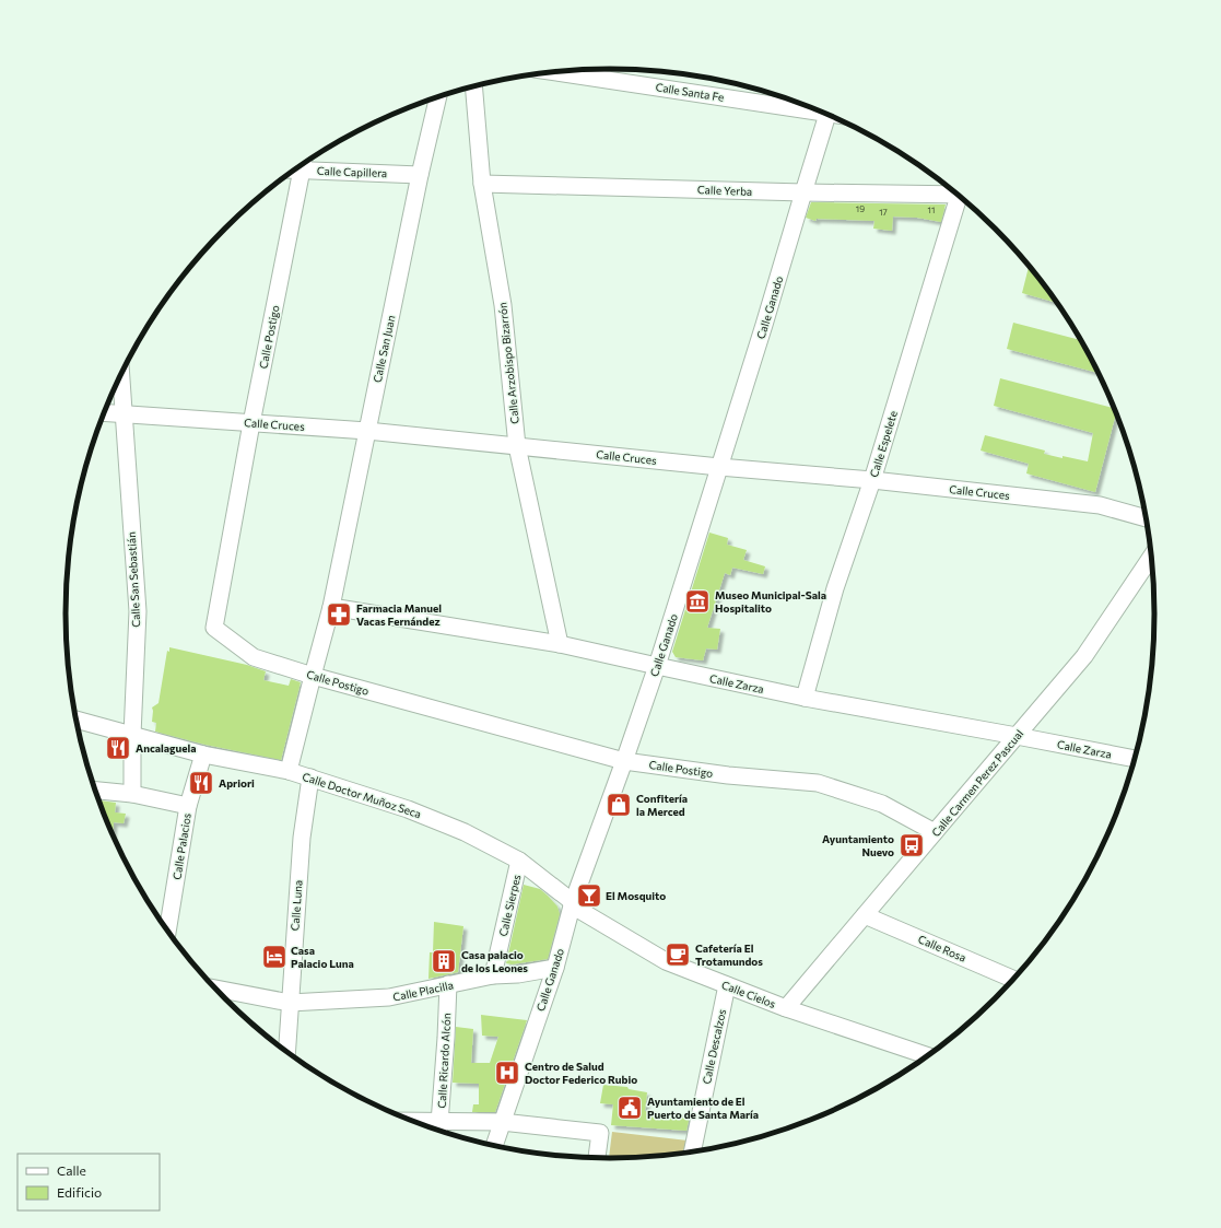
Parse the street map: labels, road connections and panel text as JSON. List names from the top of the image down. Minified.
{"streets":{"street":["Calle Santa Fe","Calle Capillera","Calle Yerba","Calle Ganado","Calle Postigo","Calle San Juan","Calle Arzobispo Bizarrón","Calle Cruces","Calle Espelete","Calle San Sebastián","Calle Zarza","Calle Carmen Perez Pascual","Calle Doctor Muñoz Seca","Calle Palacios","Calle Luna","Calle Sierpes","Calle Rosa","Calle Placilla","Calle Cielos","Calle Descalzos","Calle Ricardo Alcón"]},"crossings":[["Calle Capillera","Calle San Juan"],["Calle Yerba","Calle Ganado"],["Calle Yerba","Calle Arzobispo Bizarrón"],["Calle Ganado","Calle Postigo"],["Calle Ganado","Calle Cruces"],["Calle Ganado","Calle Zarza"],["Calle Ganado","Calle Doctor Muñoz Seca"],["Calle Ganado","Calle Placilla"],["Calle Ganado","Calle Cielos"],["Calle Postigo","Calle Cruces"],["Calle Postigo","Calle Carmen Perez Pascual"],["Calle San Juan","Calle Cruces"],["Calle San Juan","Calle Zarza"],["Calle Arzobispo Bizarrón","Calle Cruces"],["Calle Arzobispo Bizarrón","Calle Zarza"],["Calle Cruces","Calle Espelete"],["Calle Cruces","Calle San Sebastián"],["Calle Espelete","Calle Zarza"],["Calle San Sebastián","Calle Doctor Muñoz Seca"],["Calle Zarza","Calle Carmen Perez Pascual"],["Calle Carmen Perez Pascual","Calle Rosa"],["Calle Carmen Perez Pascual","Calle Cielos"],["Calle Doctor Muñoz Seca","Calle Palacios"],["Calle Doctor Muñoz Seca","Calle Luna"],["Calle Doctor Muñoz Seca","Calle Sierpes"],["Calle Doctor Muñoz Seca","Calle Cielos"],["Calle Luna","Calle Placilla"],["Calle Sierpes","Calle Placilla"],["Calle Placilla","Calle Ricardo Alcón"],["Calle Cielos","Calle Descalzos"]],"places":{"museum":["Museo Municipal-Sala Hospitalito"],"pharmacy":["Farmacia Manuel Vacas Fernández"],"restaurant":["Ancalaguela","Apriori"],"shop":["Confitería la Merced"],"bus stop":["Ayuntamiento Nuevo"],"bar":["El Mosquito"],"cafe":["Cafetería El Trotamundos"],"hotel":["Casa Palacio Luna"],"building":["Casa palacio de los Leones"],"hospital":["Centro de Salud Doctor Federico Rubio"],"public building":["Ayuntamiento de El Puerto de Santa María"]},"house_numbers":["19","11","17"],"legend":["Calle","Edificio"]}
